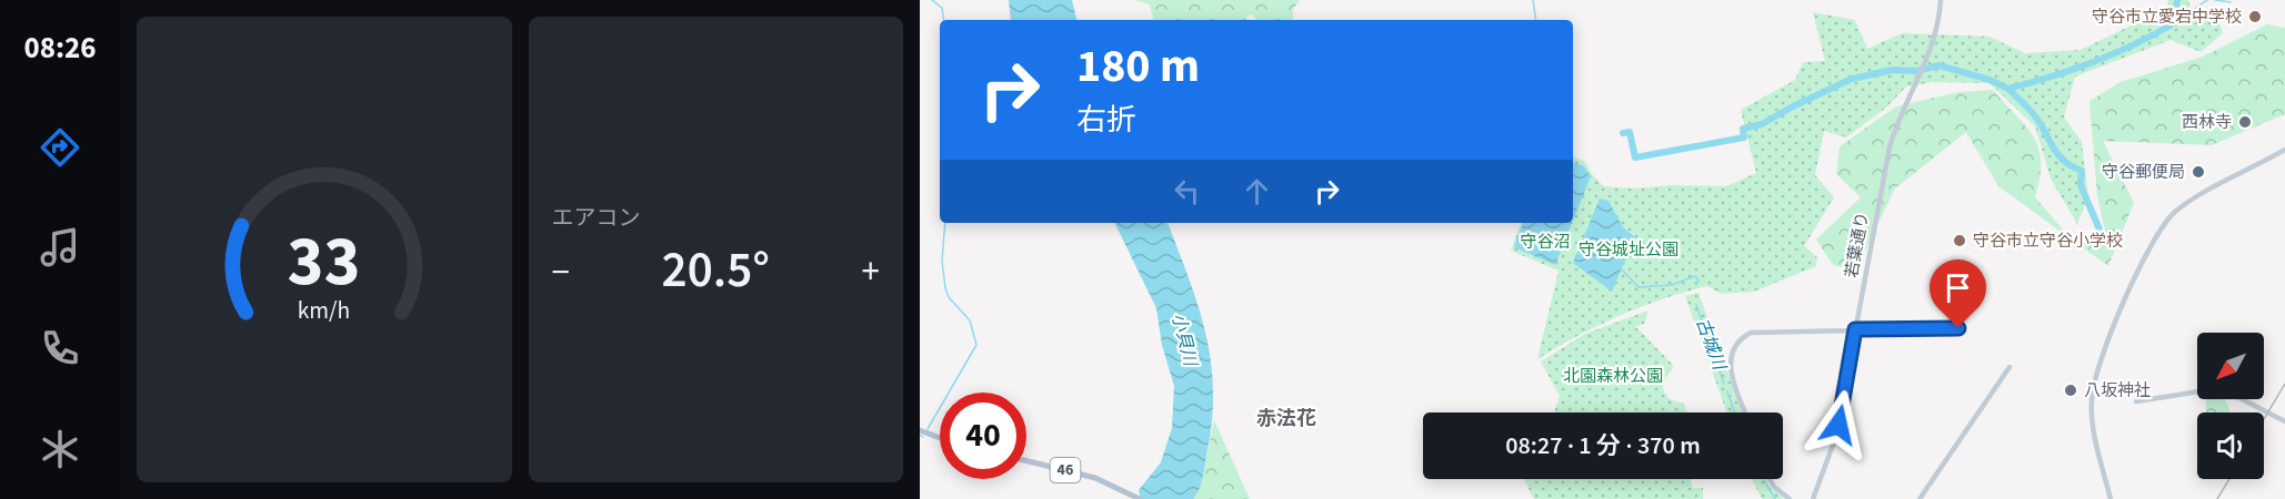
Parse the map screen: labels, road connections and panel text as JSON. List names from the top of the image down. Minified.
{"streets":{"main road":["46"],"street":["若葉通り"]},"districts":["赤法花"],"water":["小貝川","古城川"],"parks":["守谷沼","守谷城址公園","北園森林公園"],"places":["守谷市立愛宕中学校","西林寺","守谷郵便局","守谷市立守谷小学校","八坂神社"],"north":"bottom left","page":{"tabs":"08:26","tile":"エアコン","turn":["180 m","右折"],"heat":["−","20.5°","+"],"limit":"40","trip":"08:27 · 1 分 · 370 m","gauge":["33","km/h"]}}
